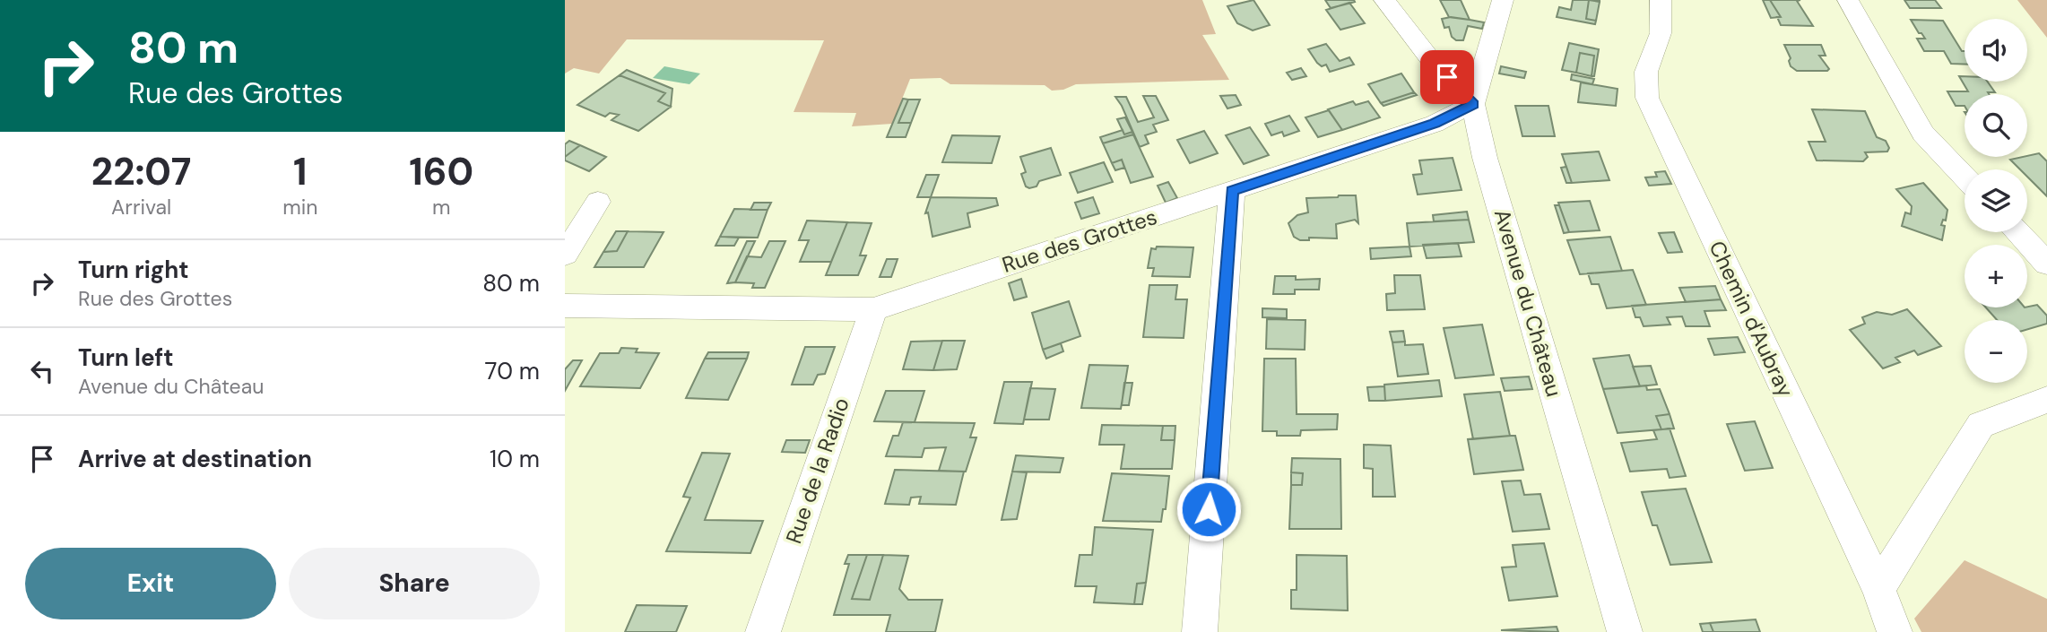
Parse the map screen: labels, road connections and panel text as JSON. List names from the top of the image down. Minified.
{"streets":{"street":["Rue des Grottes","Avenue du Château","Chemin d'Aubray","Rue de la Radio"]},"crossings":[["Rue des Grottes","Avenue du Château"],["Rue des Grottes","Rue de la Radio"]],"page":{"turn":["80 m","Rue des Grottes"],"map_buttons":["+","−"],"eta":["22:07","Arrival","1","min","160","m"],"list":[{"name":"Turn right","note":"Rue des Grottes","value":"80 m"},{"name":"Turn left","note":"Avenue du Château","value":"70 m"},{"name":"Arrive at destination","value":"10 m"}],"buttons":["Exit","Share"]}}
